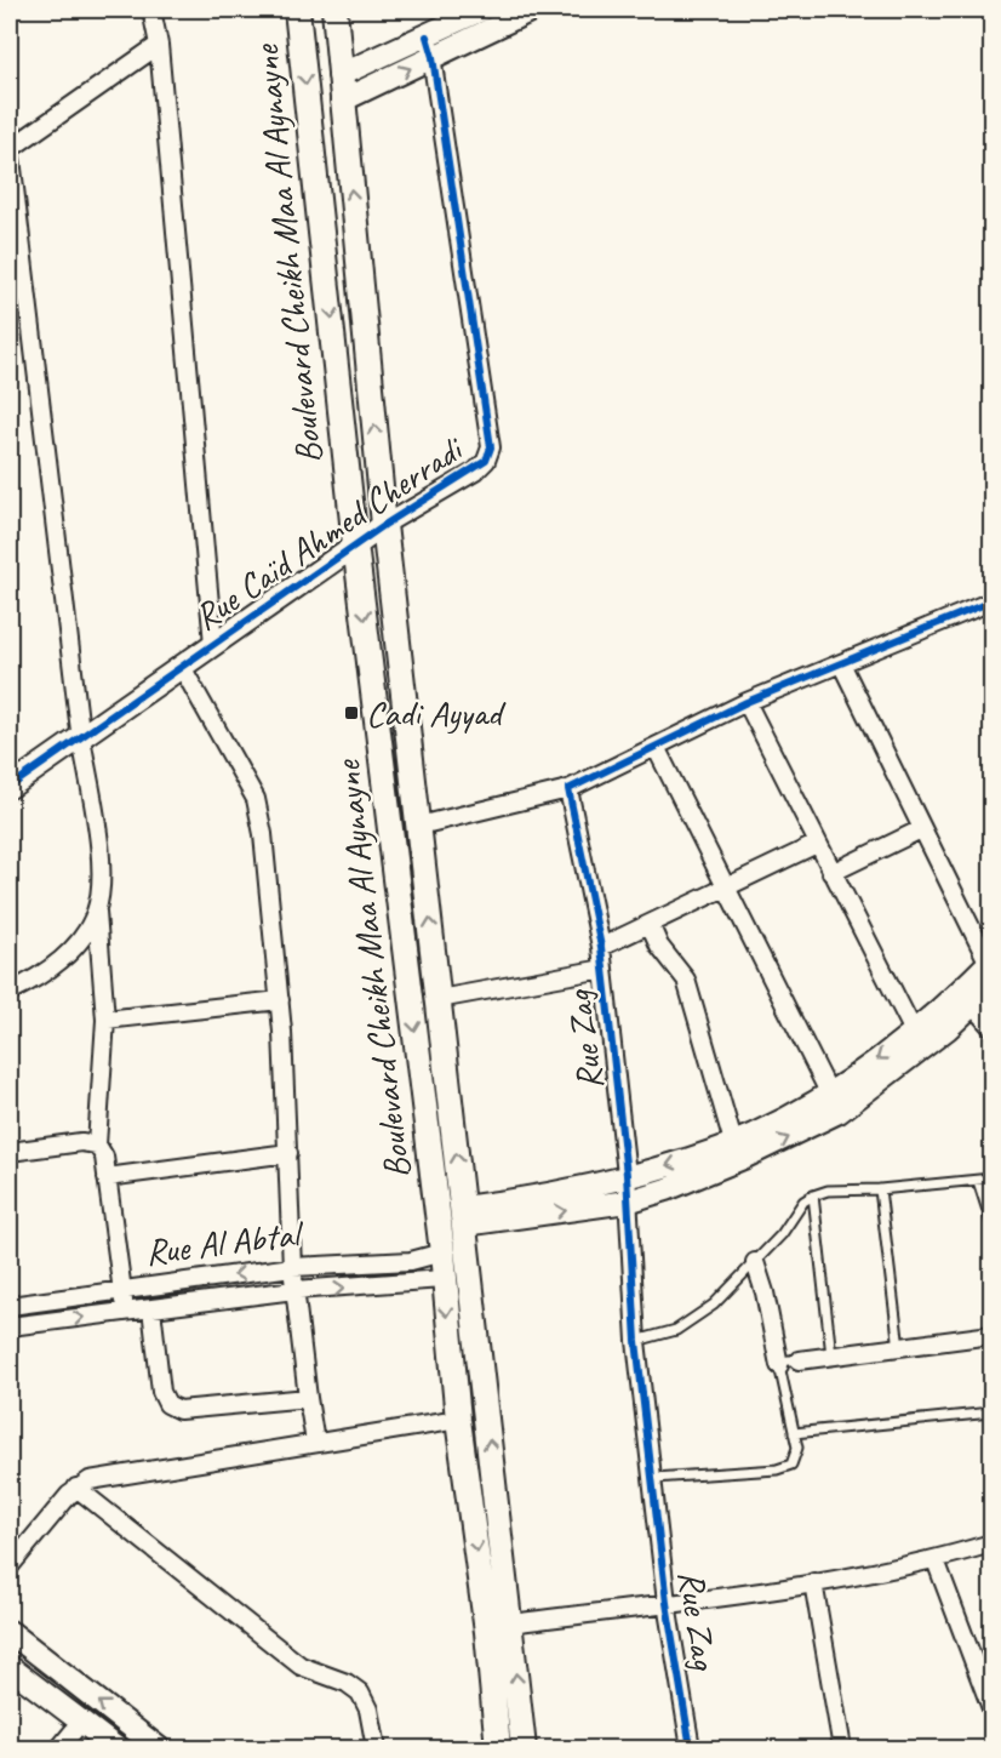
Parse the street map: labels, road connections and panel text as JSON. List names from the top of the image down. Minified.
{"streets":{"main road":["Boulevard Cheikh Maa Al Aynayne"],"street":["Rue Caïd Ahmed Cherradi","Rue Zag","Rue Al Abtal"]},"crossings":[["Boulevard Cheikh Maa Al Aynayne","Rue Caïd Ahmed Cherradi"],["Boulevard Cheikh Maa Al Aynayne","Rue Al Abtal"]],"places":{"transit":["Cadi Ayyad"]}}
